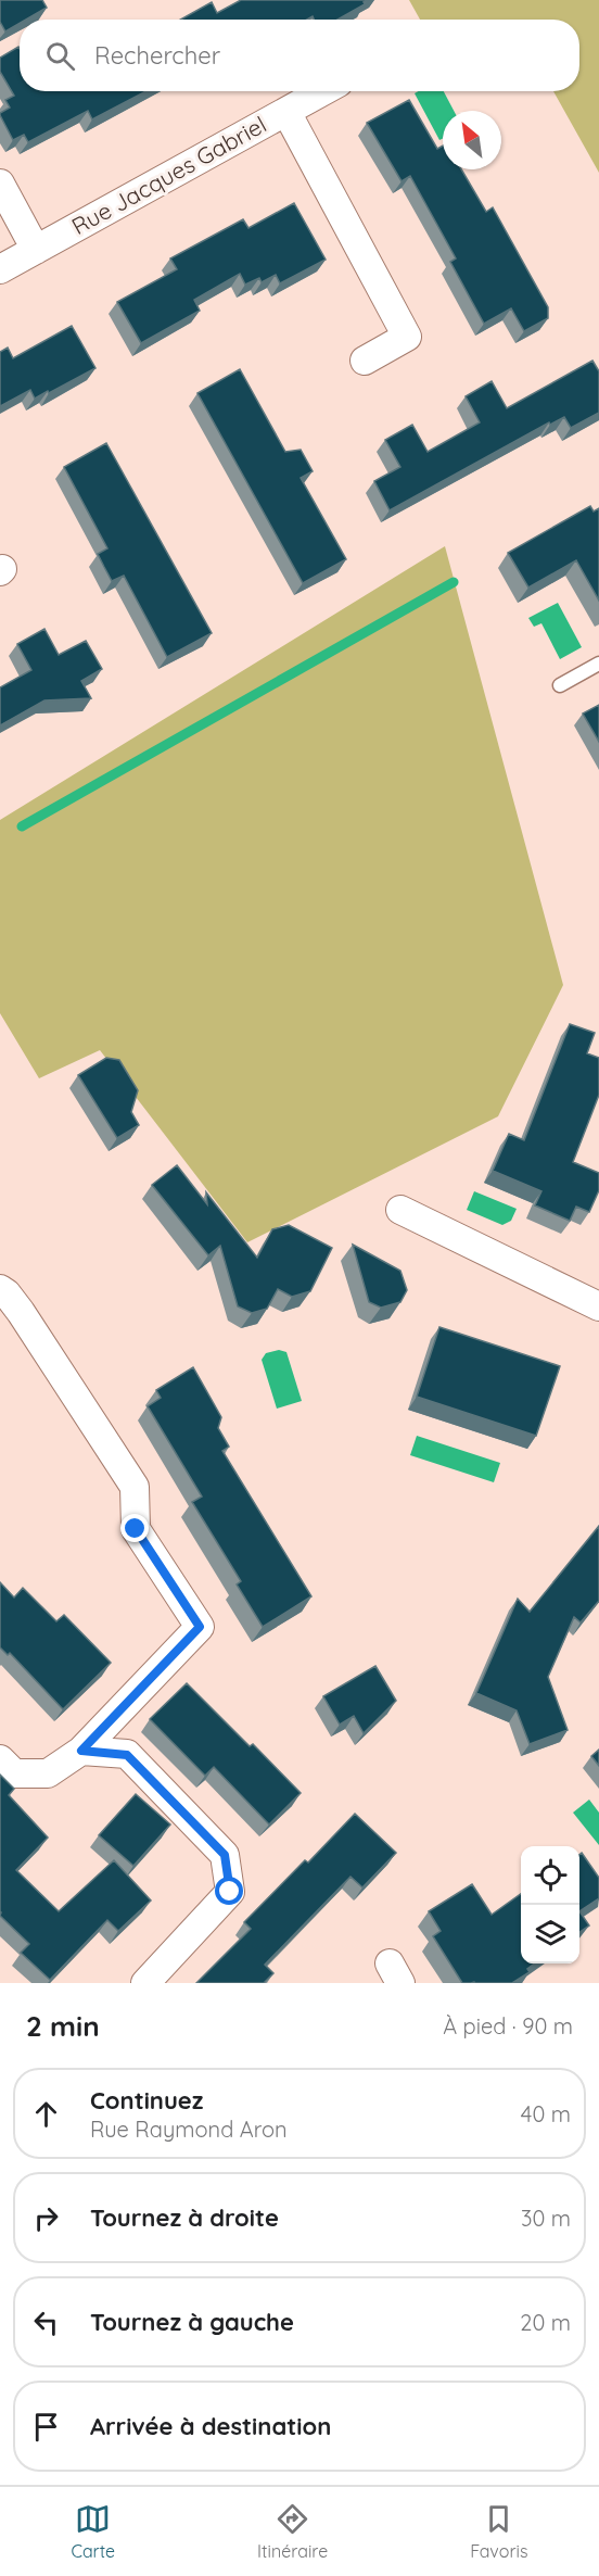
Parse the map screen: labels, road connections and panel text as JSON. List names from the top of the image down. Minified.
{"streets":{"street":["Rue Jacques Gabriel"]},"north":"top left","page":{"search":"Rechercher","heading":["2 min","À pied · 90 m"],"list":[["Continuez","Rue Raymond Aron","40 m"],["Tournez à droite","30 m"],["Tournez à gauche","20 m"],"Arrivée à destination"],"nav":["Carte","Itinéraire","Favoris"]}}
